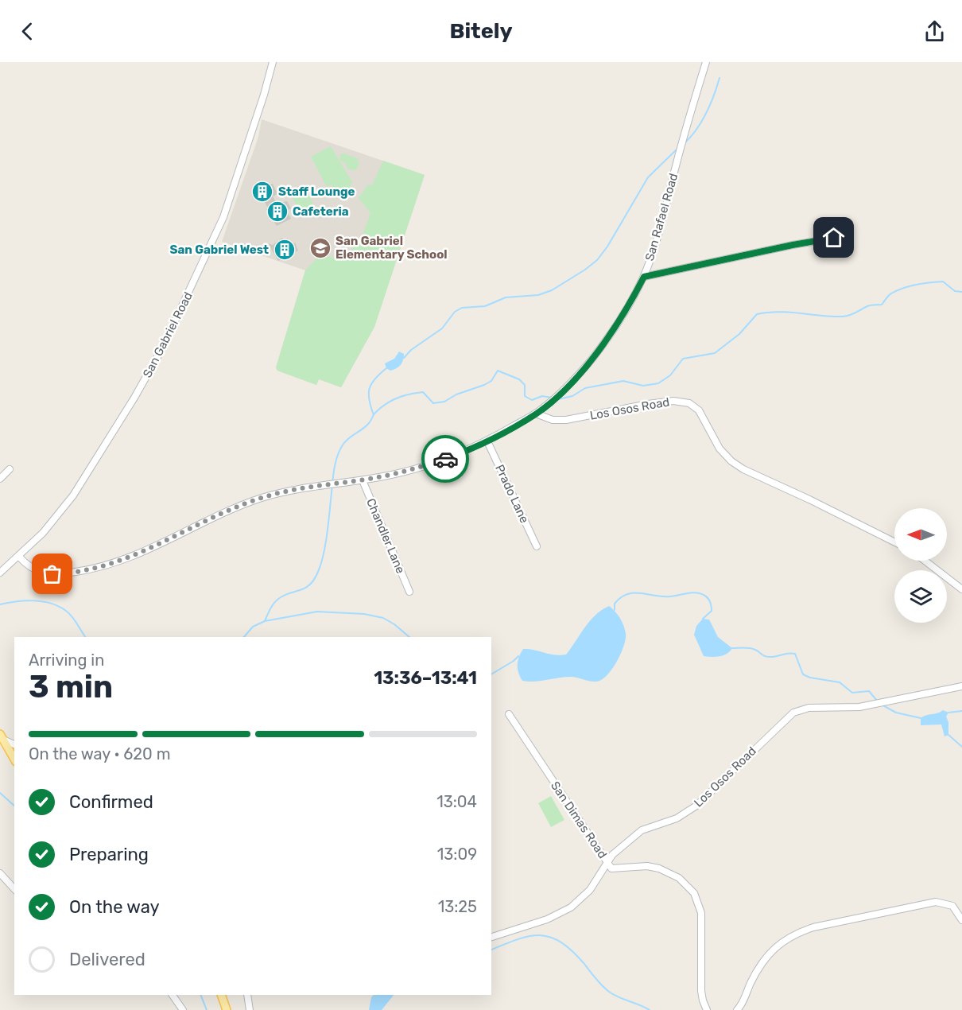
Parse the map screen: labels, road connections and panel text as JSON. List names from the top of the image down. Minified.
{"streets":{"street":["San Rafael Road","San Gabriel Road","Los Osos Road","Prado Lane","Chandler Lane","San Dimas Road"]},"crossings":[["San Rafael Road","San Gabriel Road"],["San Rafael Road","Los Osos Road"],["San Rafael Road","Prado Lane"],["San Rafael Road","Chandler Lane"],["Los Osos Road","San Dimas Road"]],"places":{"building":["Staff Lounge","Cafeteria","San Gabriel West"],"school or university":["San Gabriel Elementary School"]},"north":"left","page":{"header":"Bitely","heading":["3 min","Arriving in","13:36–13:41"],"bar":"On the way · 620 m","list":[["Confirmed","13:04"],["Preparing","13:09"],["On the way","13:25"],"Delivered"]}}
